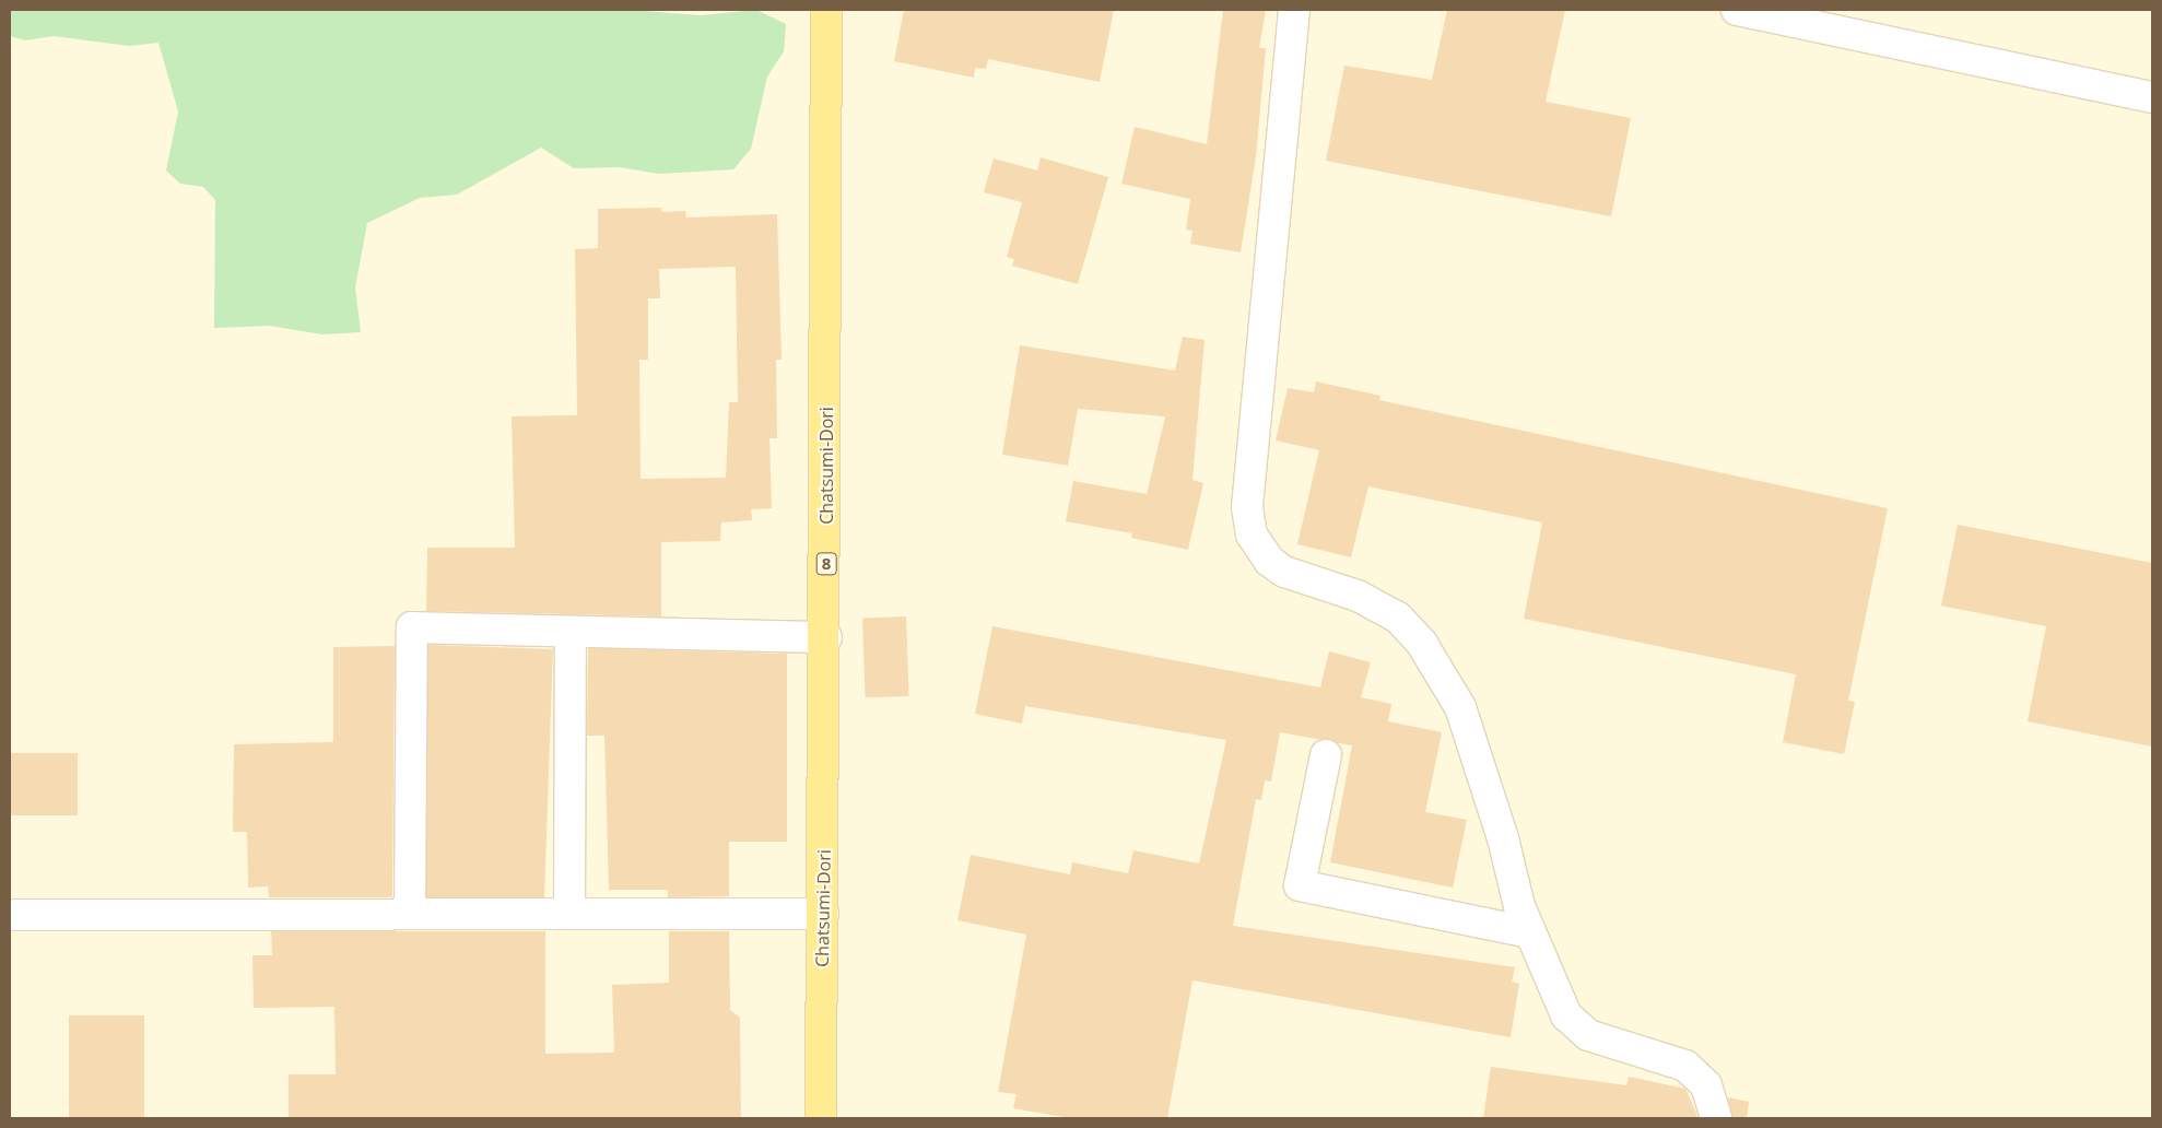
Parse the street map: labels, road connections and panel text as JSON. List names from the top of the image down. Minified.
{"streets":{"main road":["Chatsumi-Dori","8"]}}
